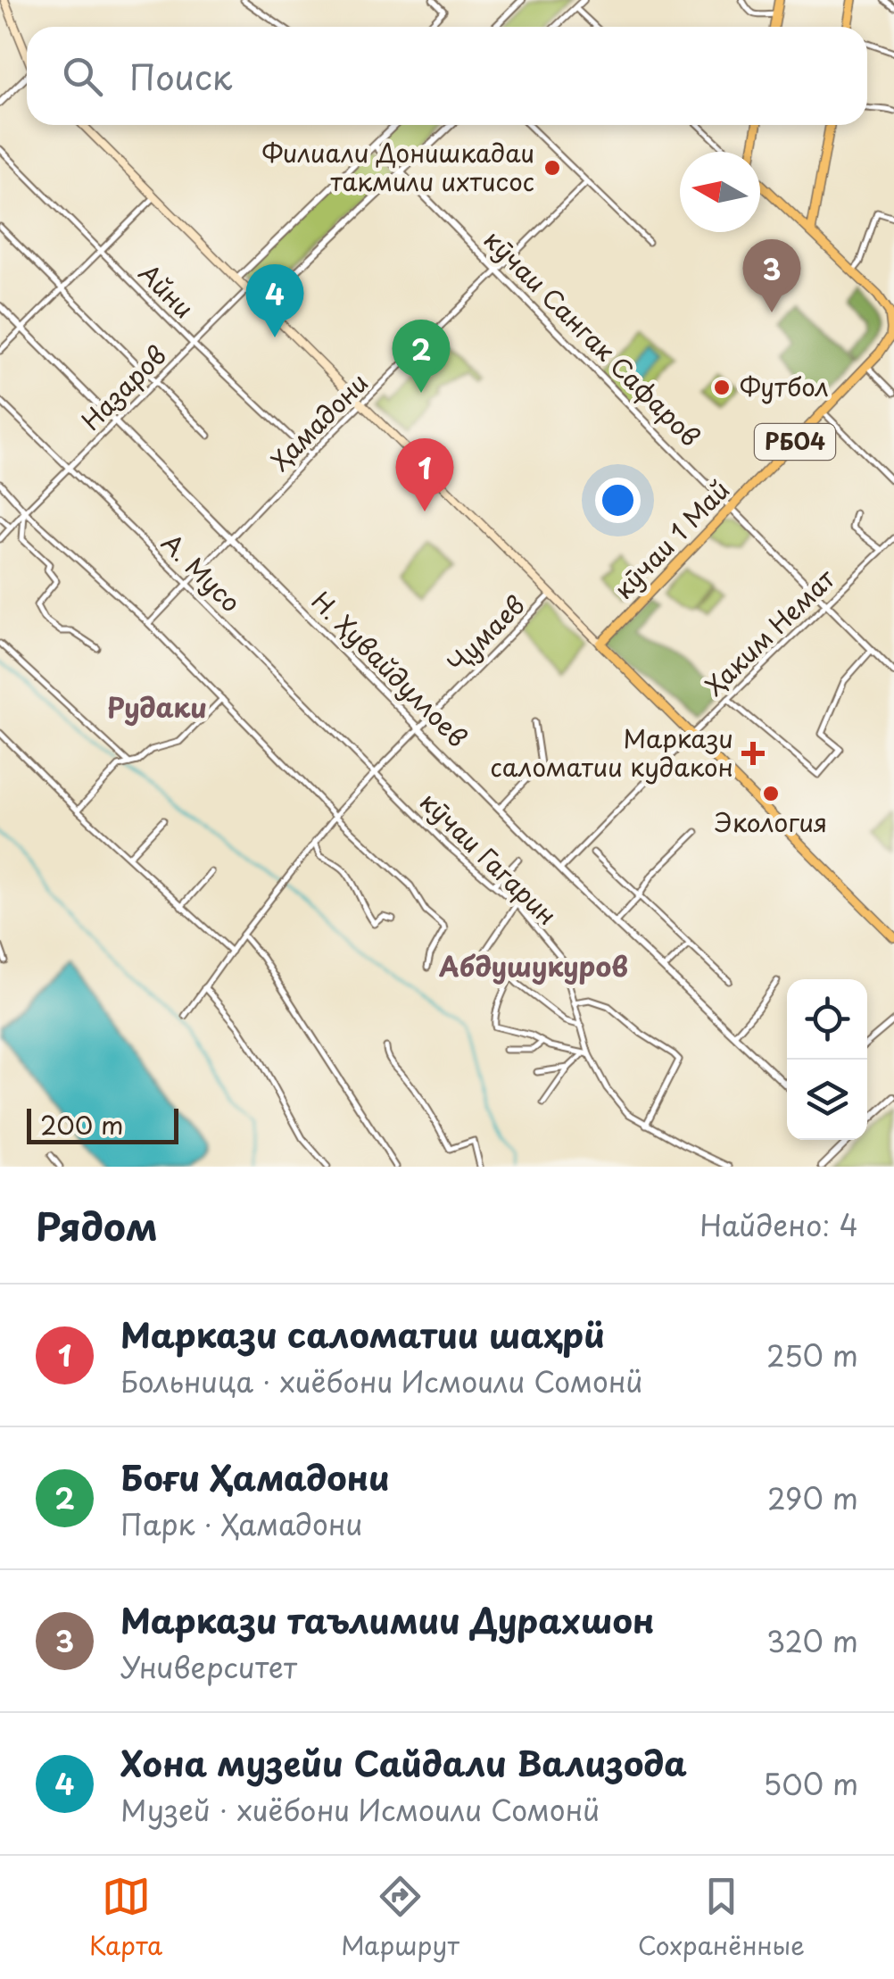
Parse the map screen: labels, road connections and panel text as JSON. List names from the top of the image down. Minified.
{"streets":{"main road":["РБ04","кӯчаи 1 Май"],"street":["Айни","кӯчаи Сангак Сафаров","Назаров","Ҳамадони","А. Мусо","Ҳаким Немат","Ҷумаев","Н. Ҳувайдуллоев","кӯчаи Гагарин"]},"crossings":[["Айни","Назаров"],["Айни","Ҳамадони"],["кӯчаи Сангак Сафаров","Ҳамадони"],["кӯчаи Сангак Сафаров","кӯчаи 1 Май"],["кӯчаи Сангак Сафаров","Ҳаким Немат"],["Назаров","А. Мусо"],["Назаров","Н. Ҳувайдуллоев"],["Ҳамадони","А. Мусо"],["Ҳамадони","Н. Ҳувайдуллоев"],["А. Мусо","Ҷумаев"],["А. Мусо","кӯчаи Гагарин"],["Ҳаким Немат","Н. Ҳувайдуллоев"],["Ҷумаев","Н. Ҳувайдуллоев"],["Ҷумаев","кӯчаи Гагарин"]],"districts":["Рудаки","Абдушукуров"],"places":{"other":["Филиали Донишкадаи такмили ихтисос","Футбол","Экология"],"health":["Маркази саломатии кудакон"]},"scale_bar":"200 m","north":"left","page":{"search":"Поиск","pins":["3","4","2","1"],"scale":"200 m","heading":["Рядом","Найдено: 4"],"list":[{"mark":"1","name":"Маркази саломатии шаҳрӣ","note":"Больница · хиёбони Исмоили Сомонӣ","value":"250 m"},{"mark":"2","name":"Боғи Ҳамадони","note":"Парк · Ҳамадони","value":"290 m"},{"mark":"3","name":"Маркази таълимии Дурахшон","note":"Университет","value":"320 m"},{"mark":"4","name":"Хона музейи Сайдали Вализода","note":"Музей · хиёбони Исмоили Сомонӣ","value":"500 m"}],"nav":["Карта","Маршрут","Сохранённые"]}}
